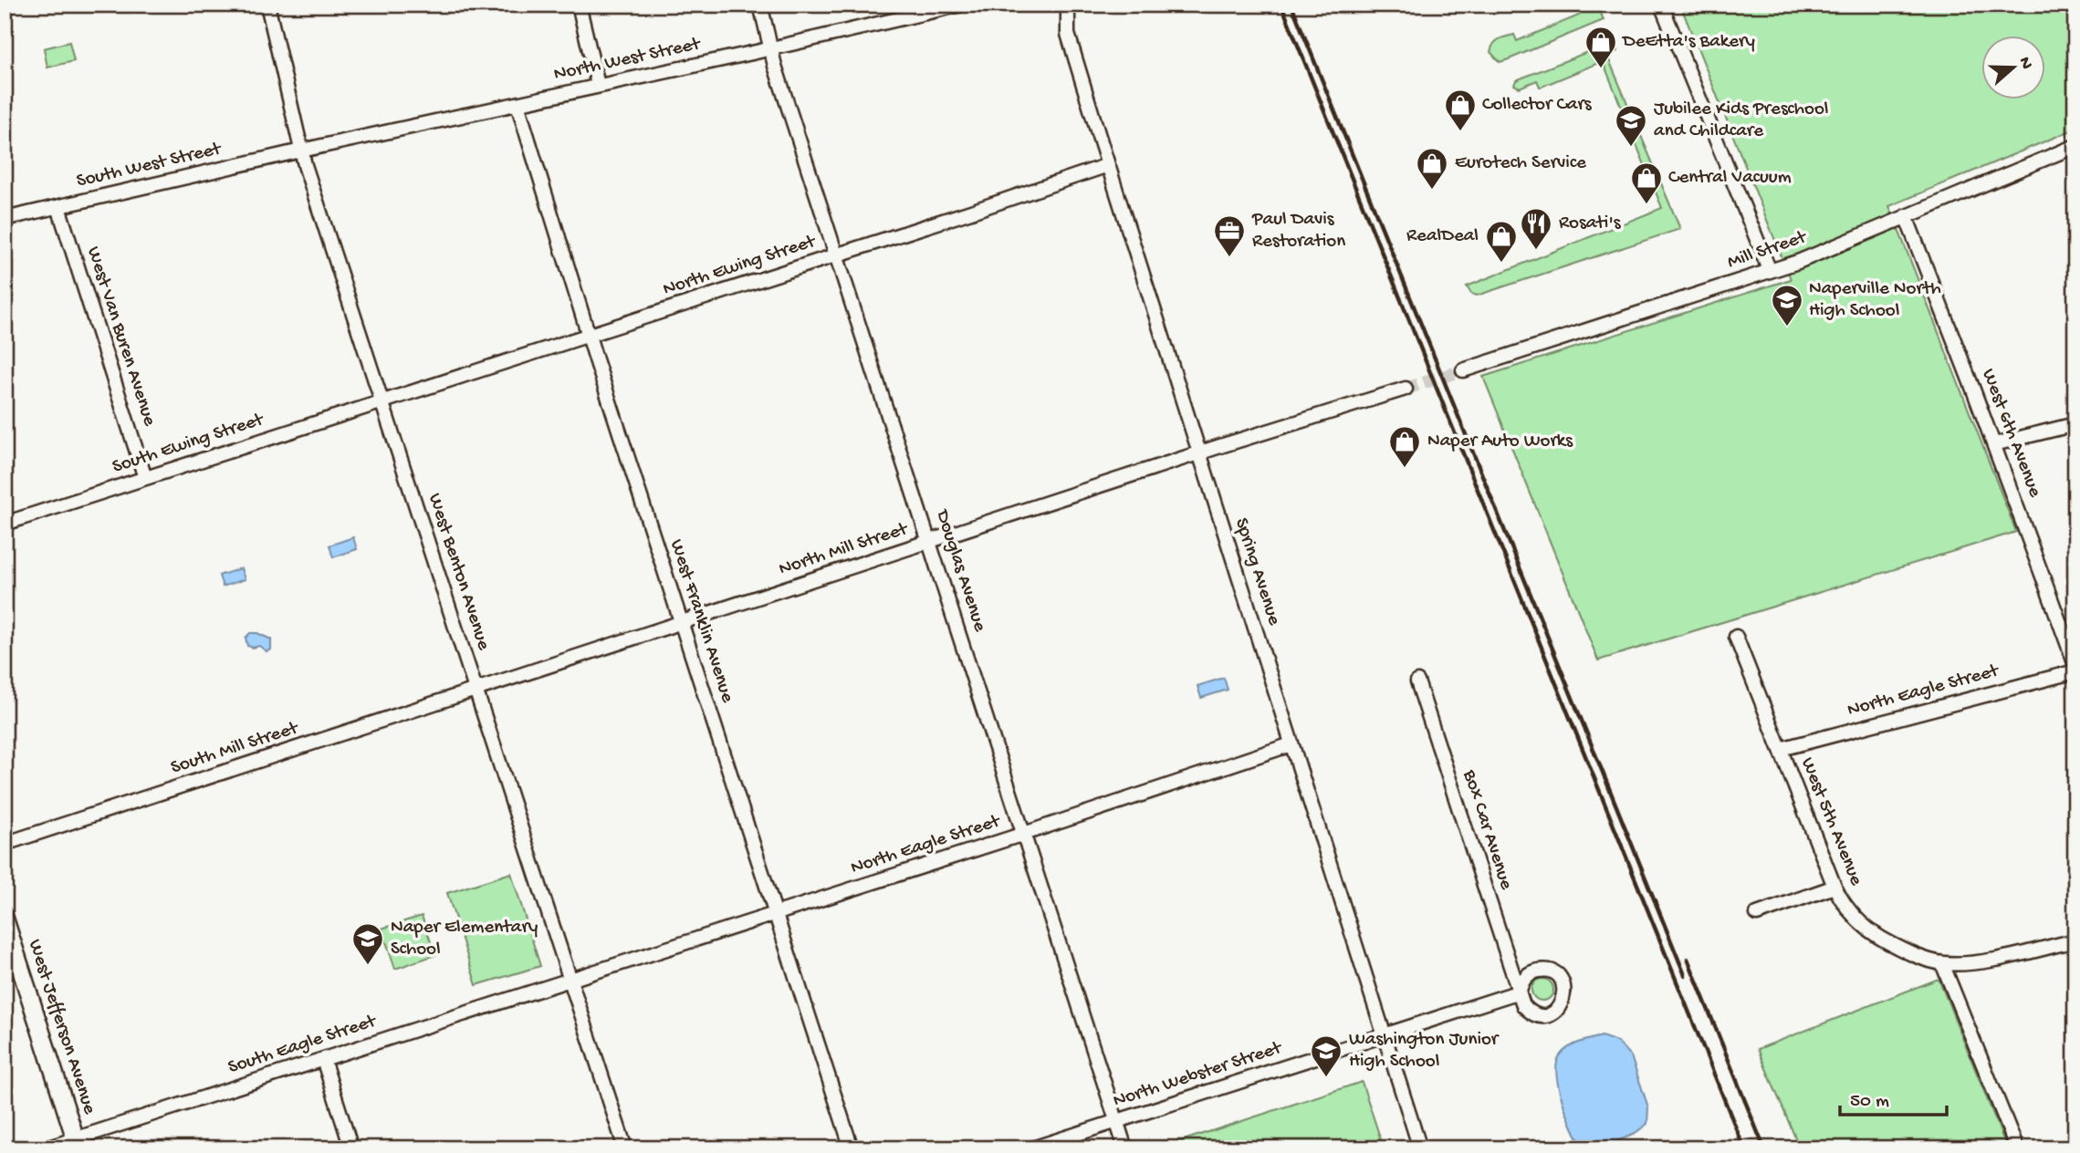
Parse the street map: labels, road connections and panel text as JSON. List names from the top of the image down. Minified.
{"streets":{"street":["North West Street","South West Street","Mill Street","North Ewing Street","West Van Buren Avenue","West 6th Avenue","South Ewing Street","North Mill Street","Douglas Avenue","West Benton Avenue","Spring Avenue","West Franklin Avenue","North Eagle Street","South Mill Street","West 5th Avenue","Box Car Avenue","West Jefferson Avenue","South Eagle Street","North Webster Street"]},"crossings":[["North West Street","South West Street"],["North West Street","Douglas Avenue"],["North West Street","West Benton Avenue"],["North West Street","West Franklin Avenue"],["South West Street","West Van Buren Avenue"],["South West Street","West Benton Avenue"],["Mill Street","West 6th Avenue"],["North Ewing Street","South Ewing Street"],["North Ewing Street","Douglas Avenue"],["North Ewing Street","West Benton Avenue"],["North Ewing Street","Spring Avenue"],["North Ewing Street","West Franklin Avenue"],["West Van Buren Avenue","South Ewing Street"],["South Ewing Street","West Benton Avenue"],["North Mill Street","Douglas Avenue"],["North Mill Street","West Benton Avenue"],["North Mill Street","Spring Avenue"],["North Mill Street","West Franklin Avenue"],["North Mill Street","South Mill Street"],["Douglas Avenue","North Eagle Street"],["Douglas Avenue","North Webster Street"],["West Benton Avenue","North Eagle Street"],["West Benton Avenue","South Mill Street"],["West Benton Avenue","South Eagle Street"],["Spring Avenue","North Eagle Street"],["Spring Avenue","North Webster Street"],["West Franklin Avenue","North Eagle Street"],["North Eagle Street","West 5th Avenue"],["North Eagle Street","South Eagle Street"],["Box Car Avenue","North Webster Street"],["West Jefferson Avenue","South Eagle Street"]],"places":{"shop":["DeEtta's Bakery","Collector Cars","Eurotech Service","Central Vacuum","RealDeal","Naper Auto Works"],"school or university":["Jubilee Kids Preschool and Childcare","Naperville North High School","Naper Elementary School","Washington Junior High School"],"restaurant":["Rosati's"],"office":["Paul Davis Restoration"]},"scale_bar":"50 m","north":"right"}
